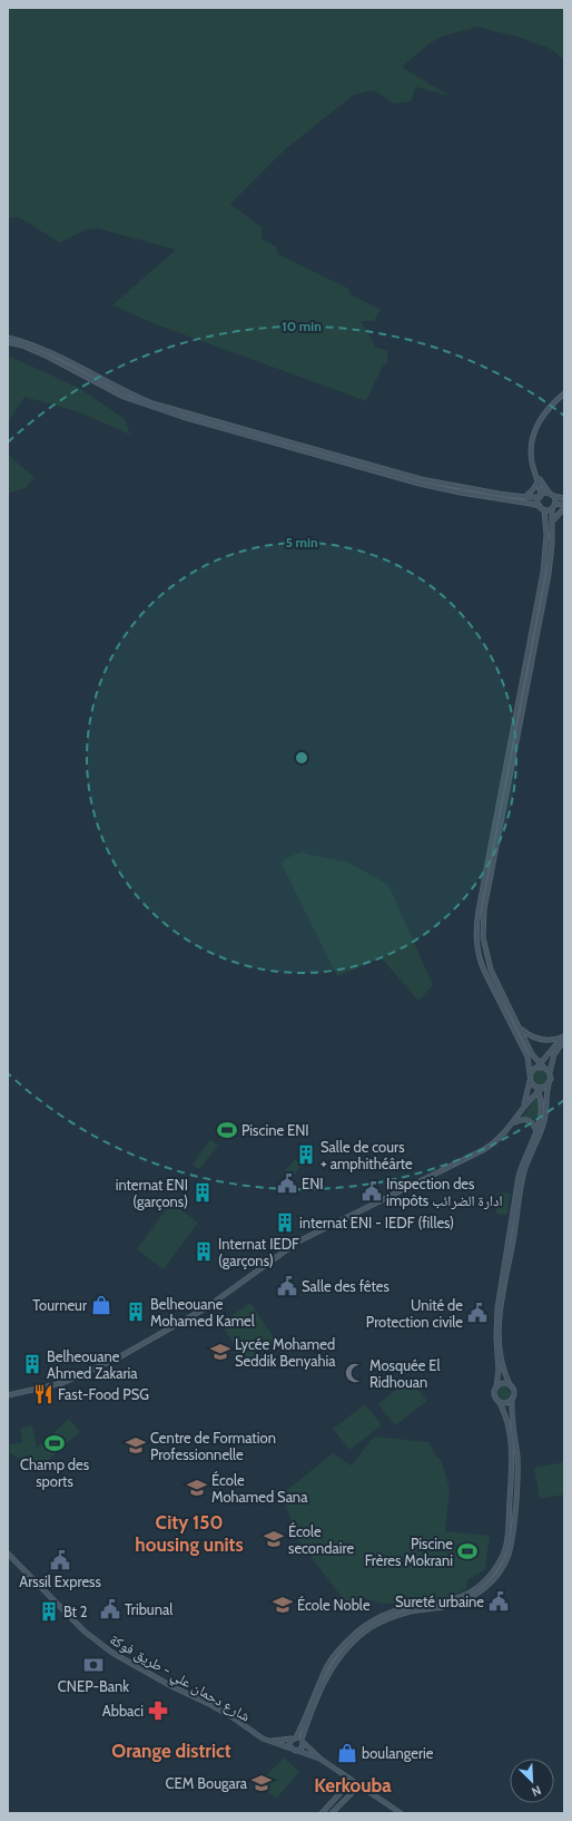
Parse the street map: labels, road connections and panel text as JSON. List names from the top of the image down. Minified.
{"streets":{"main road":["شارع دحمان علي - طريق فوكة"]},"districts":["City 150 housing units","Orange district","Kerkouba"],"places":{"sports":["Piscine ENI","Champ des sports","Piscine Frères Mokrani"],"building":["Salle de cours + amphithéârte","internat ENI (garçons)","internat ENI - IEDF (filles)","Internat IEDF (garçons)","Belheouane Mohamed Kamel","Belheouane Ahmed Zakaria","Bt 2"],"public building":["ENI","Inspection des impôts ادارة الضرائب","Salle des fêtes","Unité de Protection civile","Arssil Express","Sureté urbaine","Tribunal"],"shop":["Tourneur","boulangerie"],"school or university":["Lycée Mohamed Seddik Benyahia","Centre de Formation Professionnelle","École Mohamed Sana","École secondaire","École Noble","CEM Bougara"],"mosque":["Mosquée El Ridhouan"],"restaurant":["Fast-Food PSG"],"bank":["CNEP-Bank"],"pharmacy":["Abbaci"]},"north":"bottom right","rings":["10 min","5 min"]}
